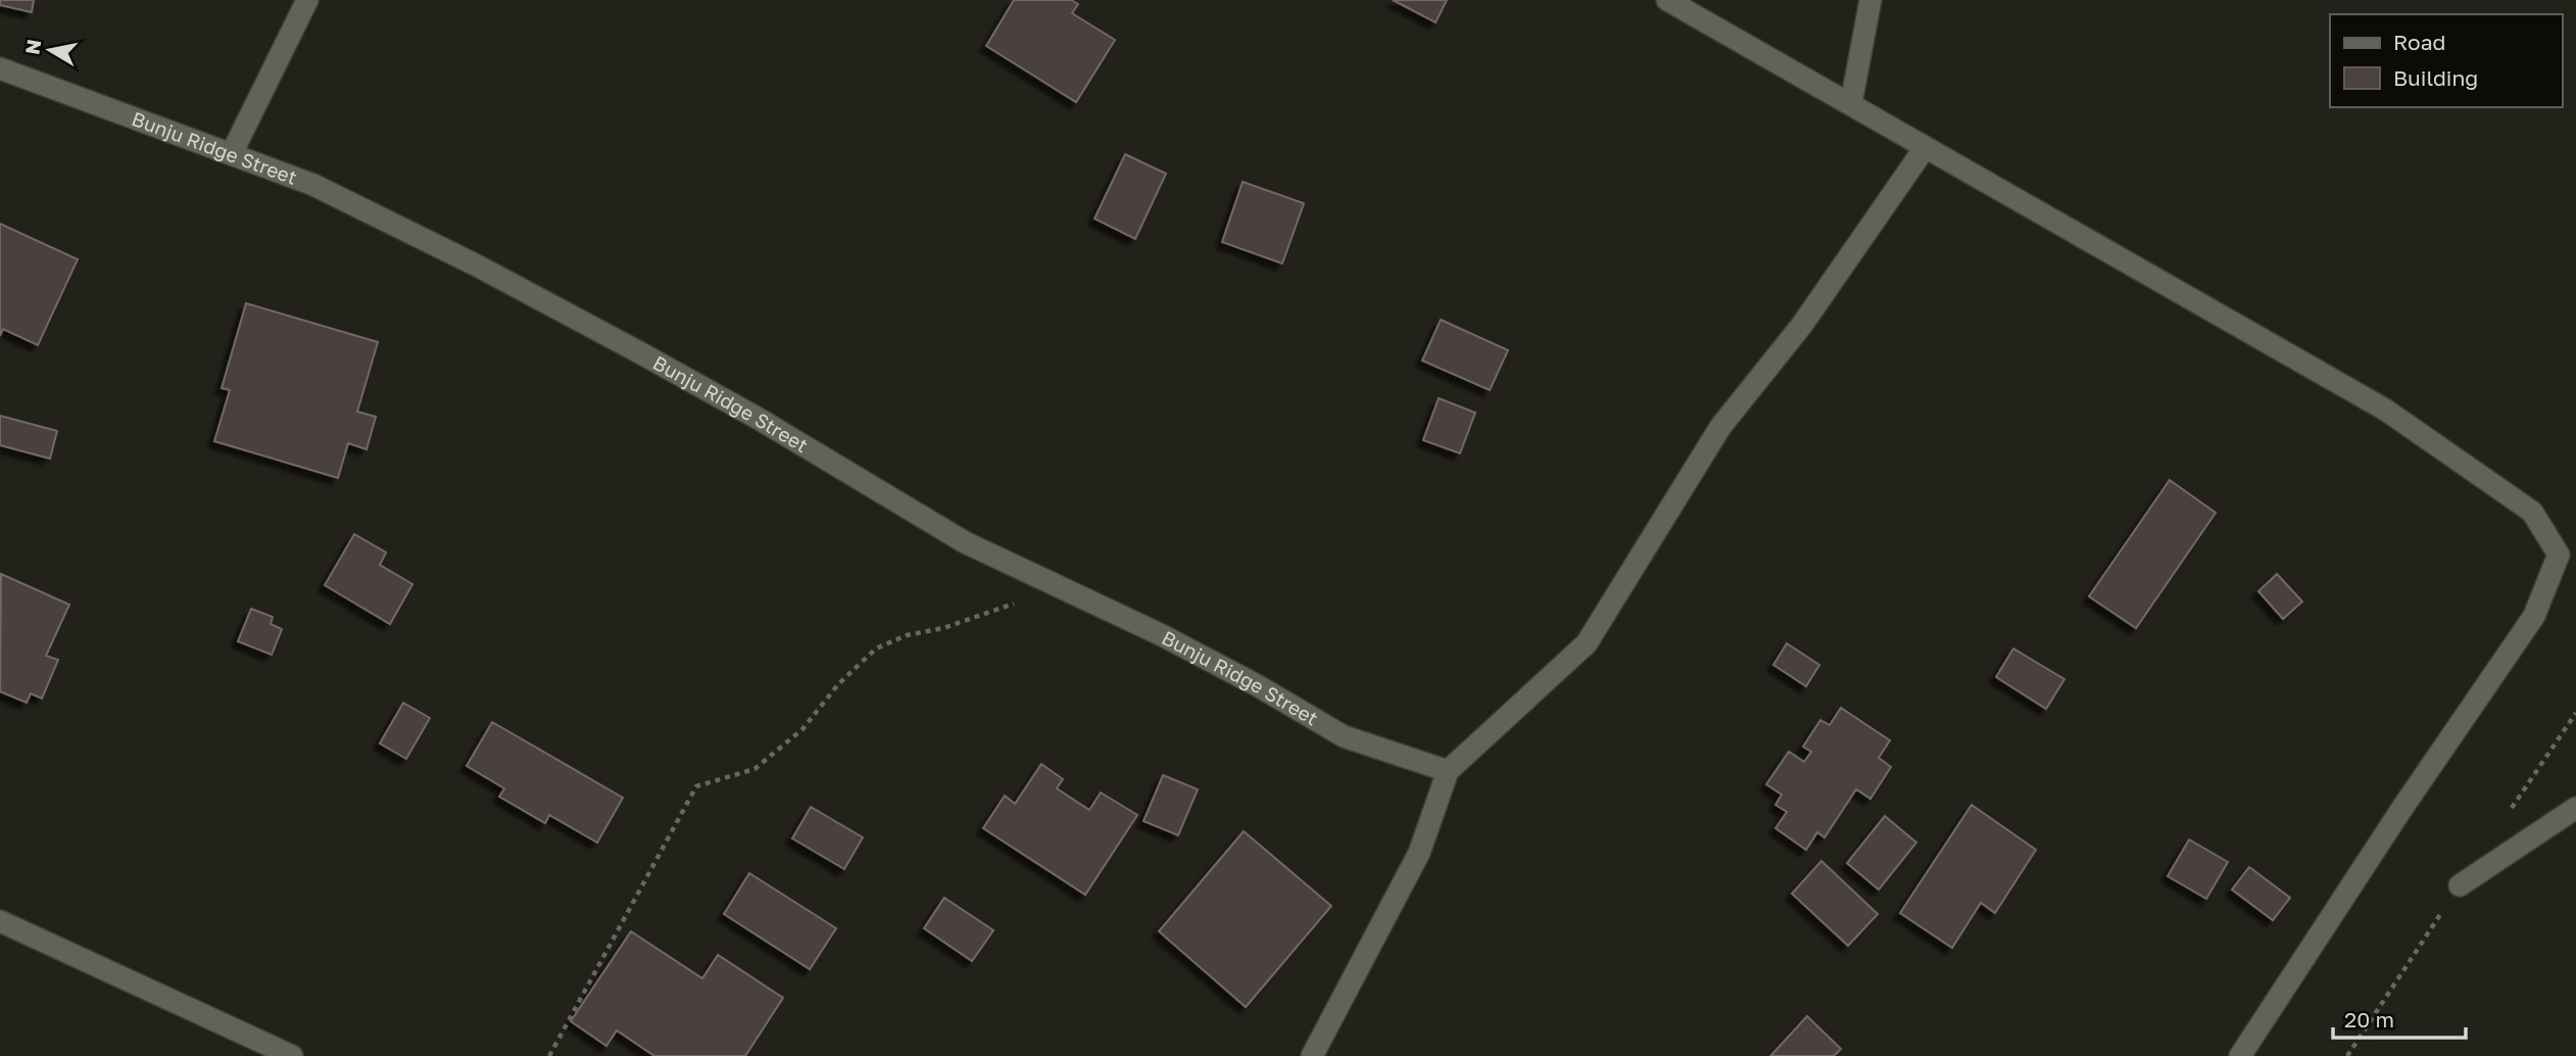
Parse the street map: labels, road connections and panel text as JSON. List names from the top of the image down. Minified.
{"streets":{"street":["Bunju Ridge Street"]},"legend":["Road","Building"],"scale_bar":"20 m","north":"left"}
